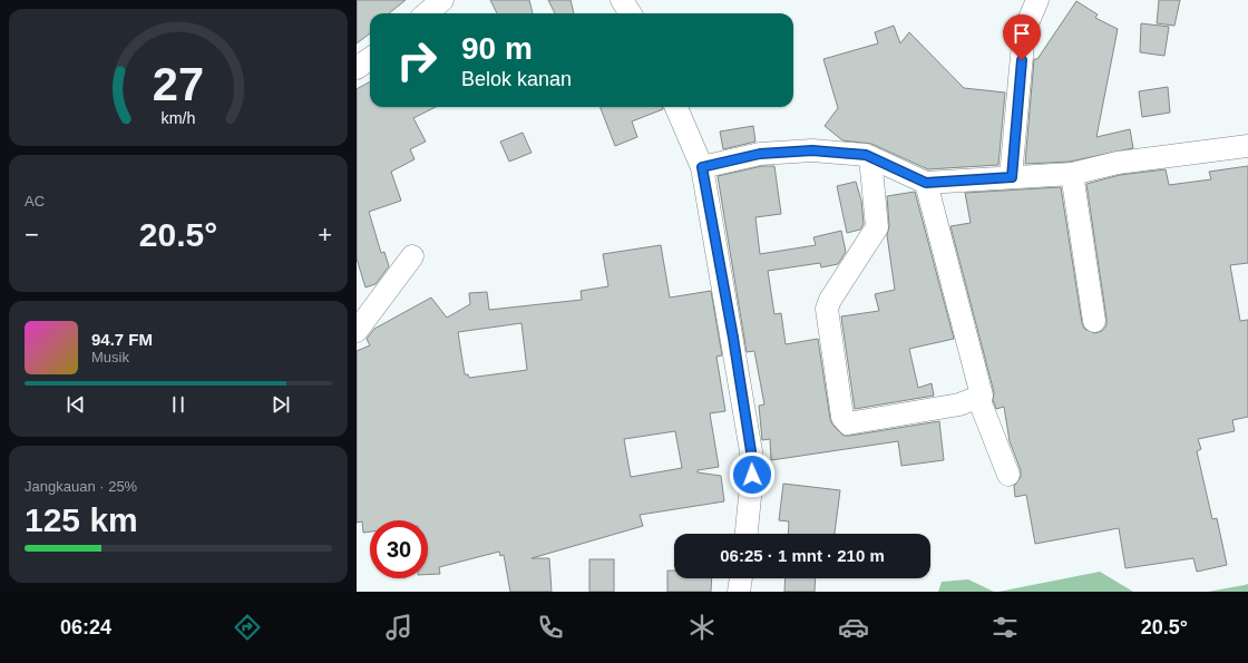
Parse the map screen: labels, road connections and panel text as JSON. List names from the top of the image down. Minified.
{"page":{"turn":["90 m","Belok kanan"],"tile":["AC",["Jangkauan · 25%","125 km"]],"heat":["−","20.5°","+"],"song":["94.7 FM","Musik"],"limit":"30","trip":"06:25 · 1 mnt · 210 m","tabs":["06:24","20.5°"],"gauge":["27","km/h"]}}
